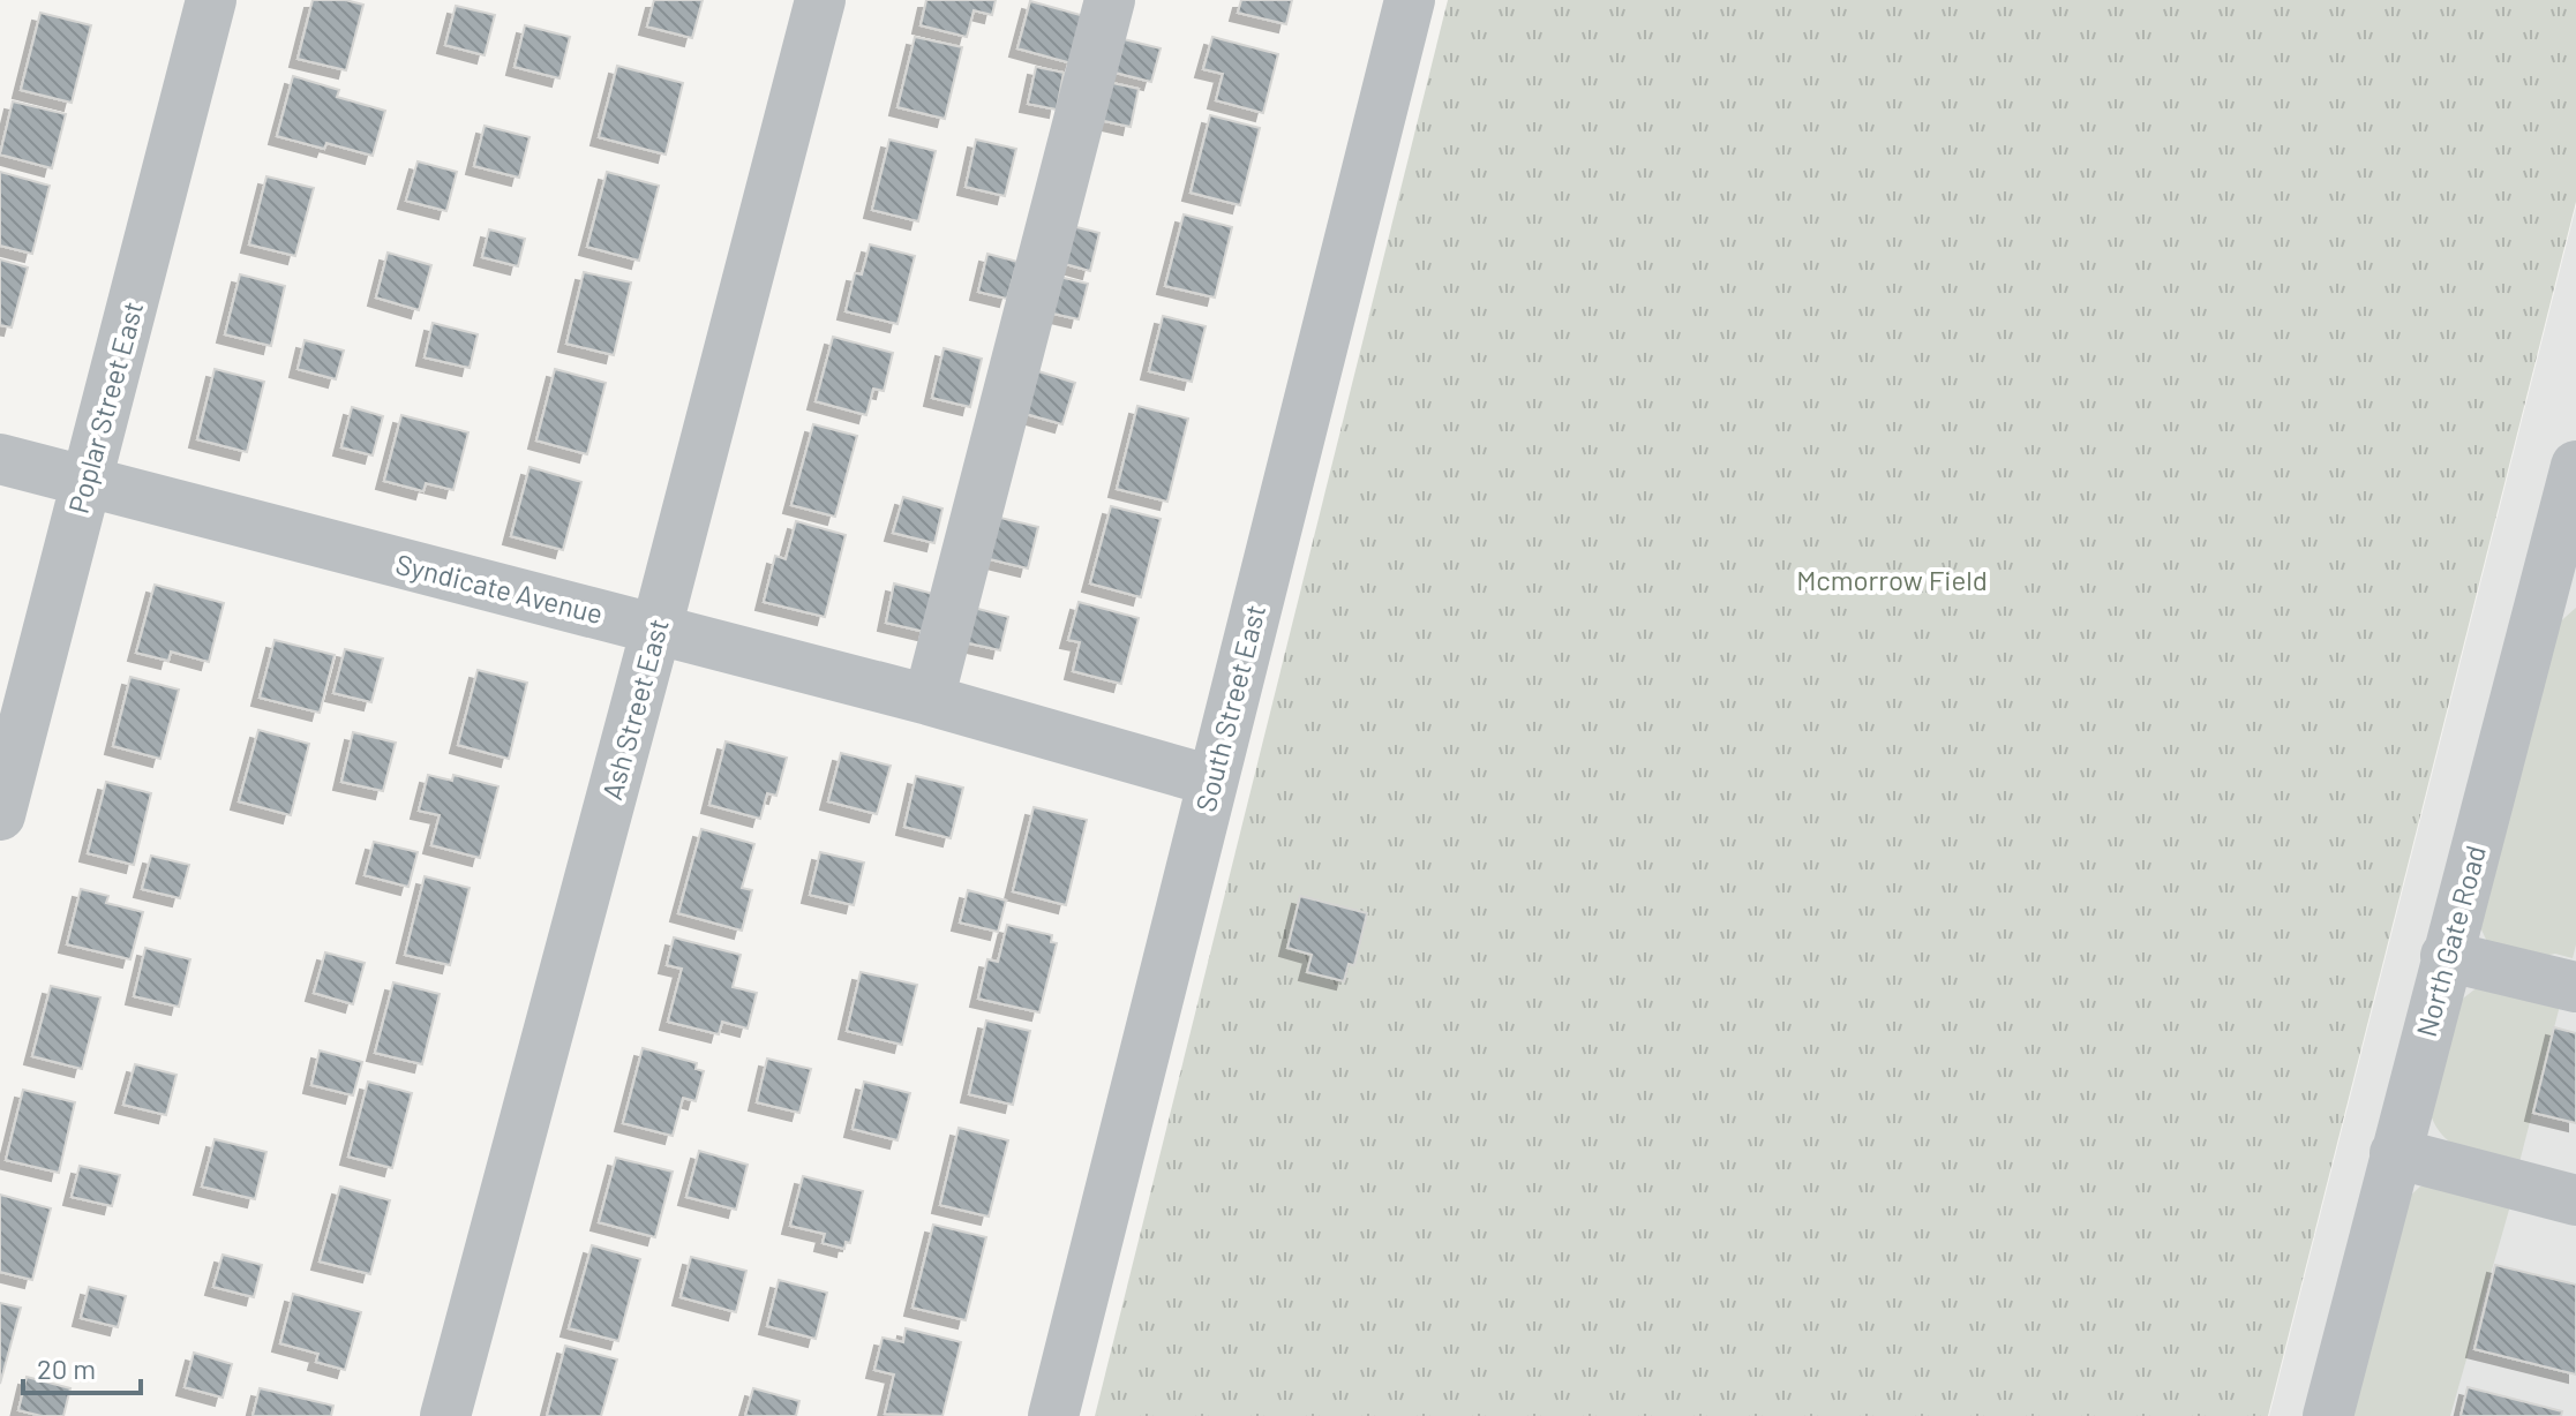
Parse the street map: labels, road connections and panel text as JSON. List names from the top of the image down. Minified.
{"streets":{"street":["Poplar Street East","Syndicate Avenue","South Street East","Ash Street East","North Gate Road"]},"crossings":[["Poplar Street East","Syndicate Avenue"],["Syndicate Avenue","South Street East"],["Syndicate Avenue","Ash Street East"]],"parks":["Mcmorrow Field"],"scale_bar":"20 m"}
